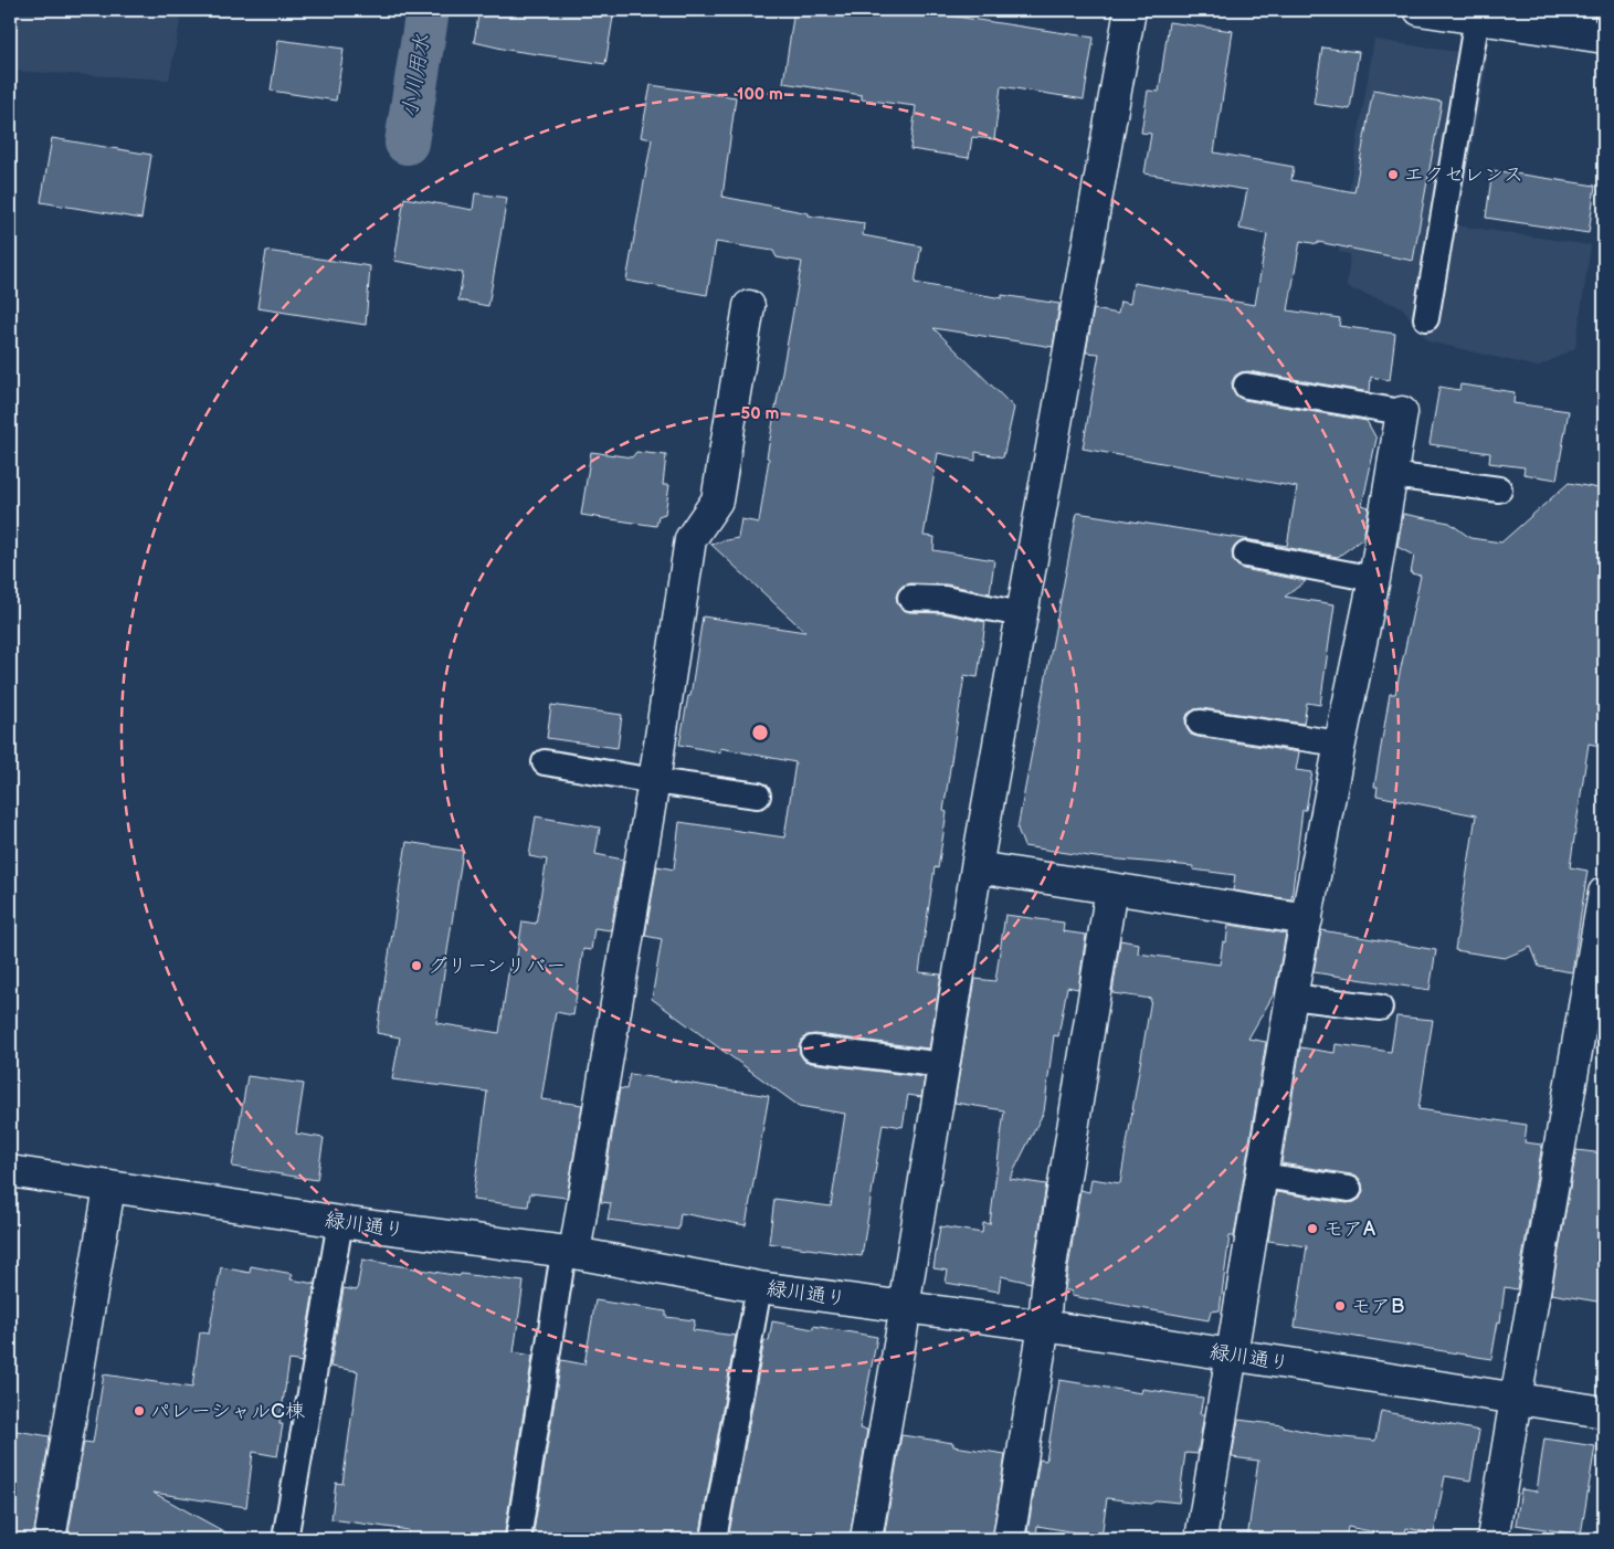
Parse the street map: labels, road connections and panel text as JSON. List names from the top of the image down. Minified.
{"streets":{"street":["緑川通り"]},"water":["小川用水"],"places":["エクセレンス","グリーンリバー","モアA","モアB","パレーシャルC棟"],"rings":["100 m","50 m"]}
